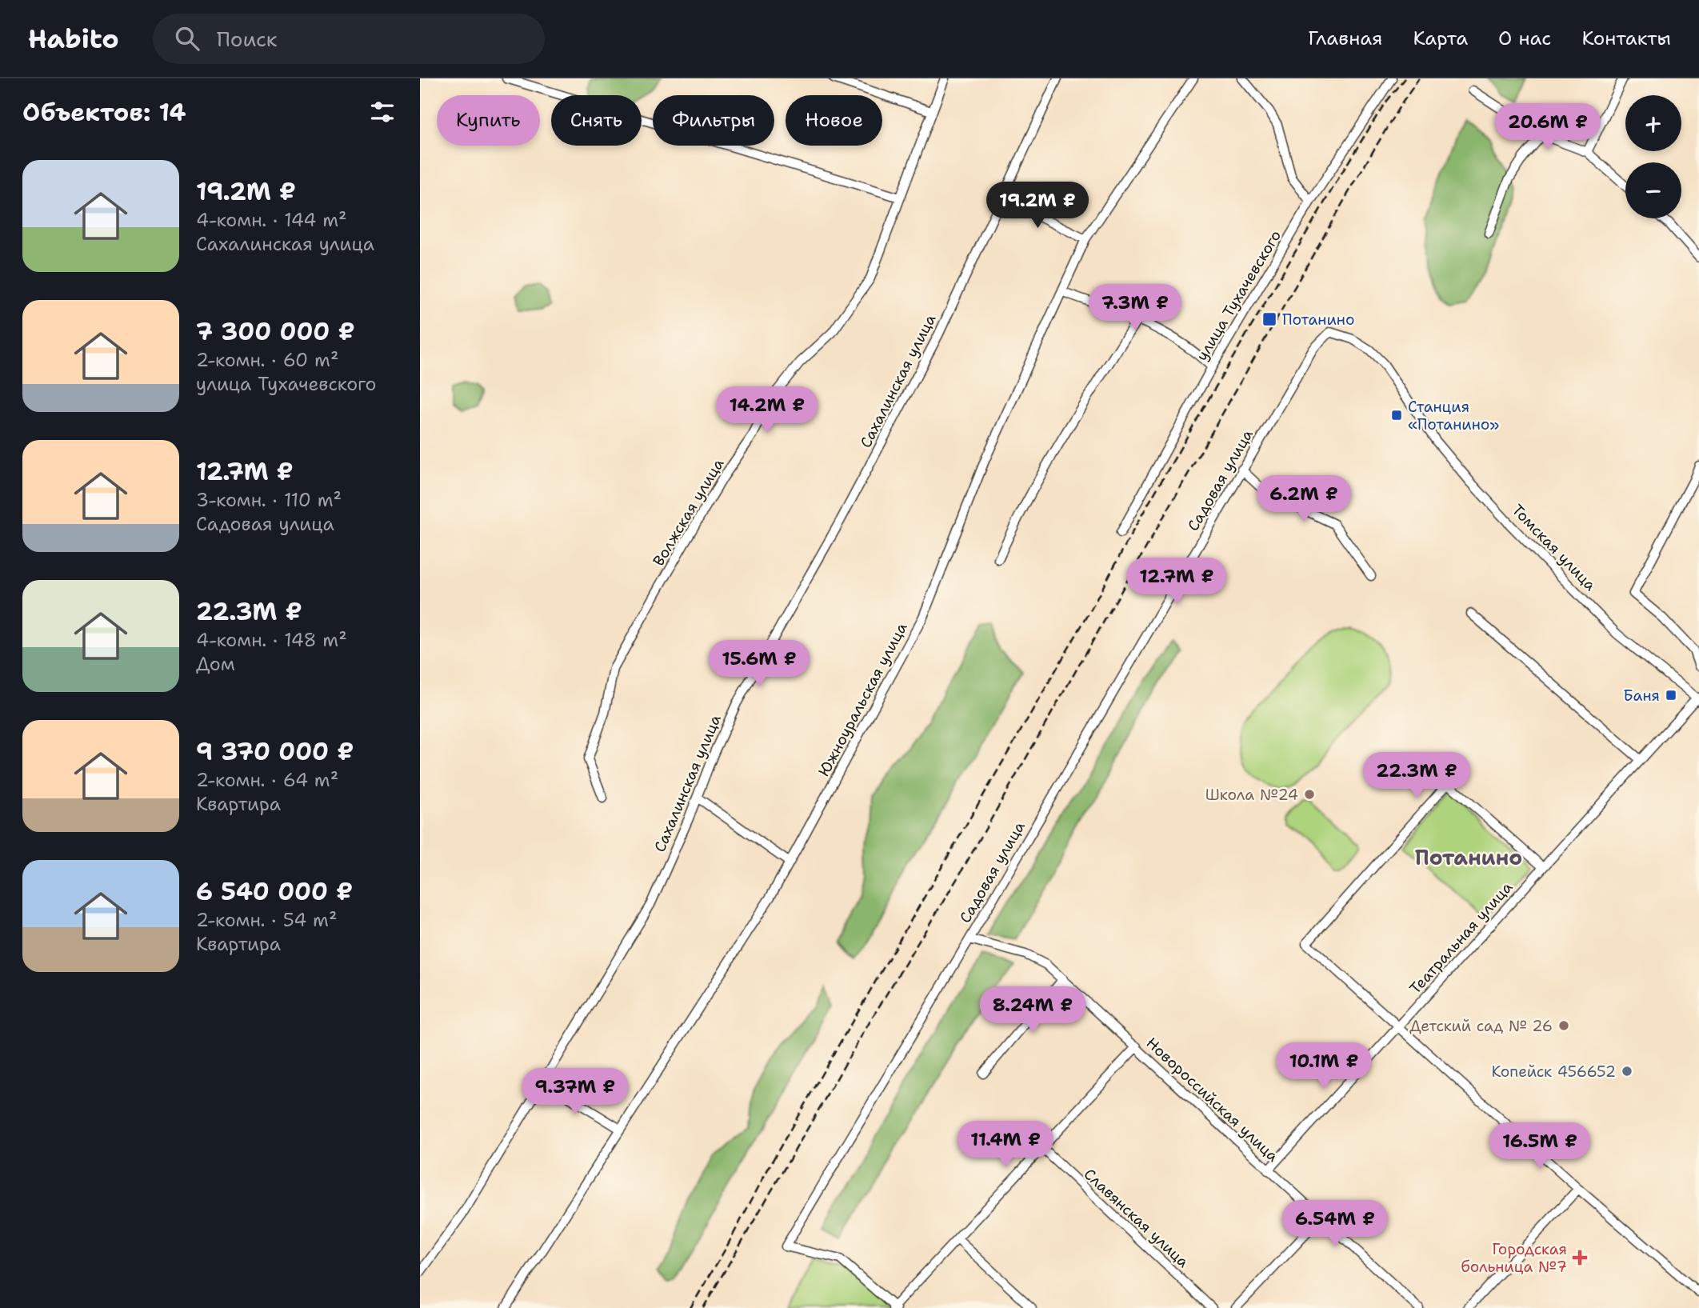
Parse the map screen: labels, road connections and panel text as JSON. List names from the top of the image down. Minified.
{"streets":{"street":["улица Тухачевского","Сахалинская улица","Садовая улица","Волжская улица","Томская улица","Южноуральская улица","Театральная улица","Новороссийская улица","Славянская улица"]},"crossings":[["Садовая улица","Томская улица"],["Садовая улица","Новороссийская улица"],["Томская улица","Театральная улица"],["Театральная улица","Новороссийская улица"]],"districts":["Потанино"],"places":{"transit":["Потанино","Станция «Потанино»","Баня"],"other":["Школа №24","Детский сад № 26","Копейск 456652"],"health":["Городская больница №7"]},"page":{"header":"Habito","search":"Поиск","nav":["Главная","Карта","О нас","Контакты"],"heading":"Объектов: 14","map_buttons":["+","−"],"chip":["Купить","Снять","Фильтры","Новое"],"price":["20.6M ₽","19.2M ₽","7.3M ₽","14.2M ₽","6.2M ₽","12.7M ₽","15.6M ₽","22.3M ₽","8.24M ₽","10.1M ₽","9.37M ₽","11.4M ₽","16.5M ₽","6.54M ₽"],"list":[{"name":"19.2M ₽","note":"4-комн. · 144 m² · Сахалинская улица"},{"name":"7 300 000 ₽","note":"2-комн. · 60 m² · улица Тухачевского"},{"name":"12.7M ₽","note":"3-комн. · 110 m² · Садовая улица"},{"name":"22.3M ₽","note":"4-комн. · 148 m² · Дом"},{"name":"9 370 000 ₽","note":"2-комн. · 64 m² · Квартира"},{"name":"6 540 000 ₽","note":"2-комн. · 54 m² · Квартира"}]}}
